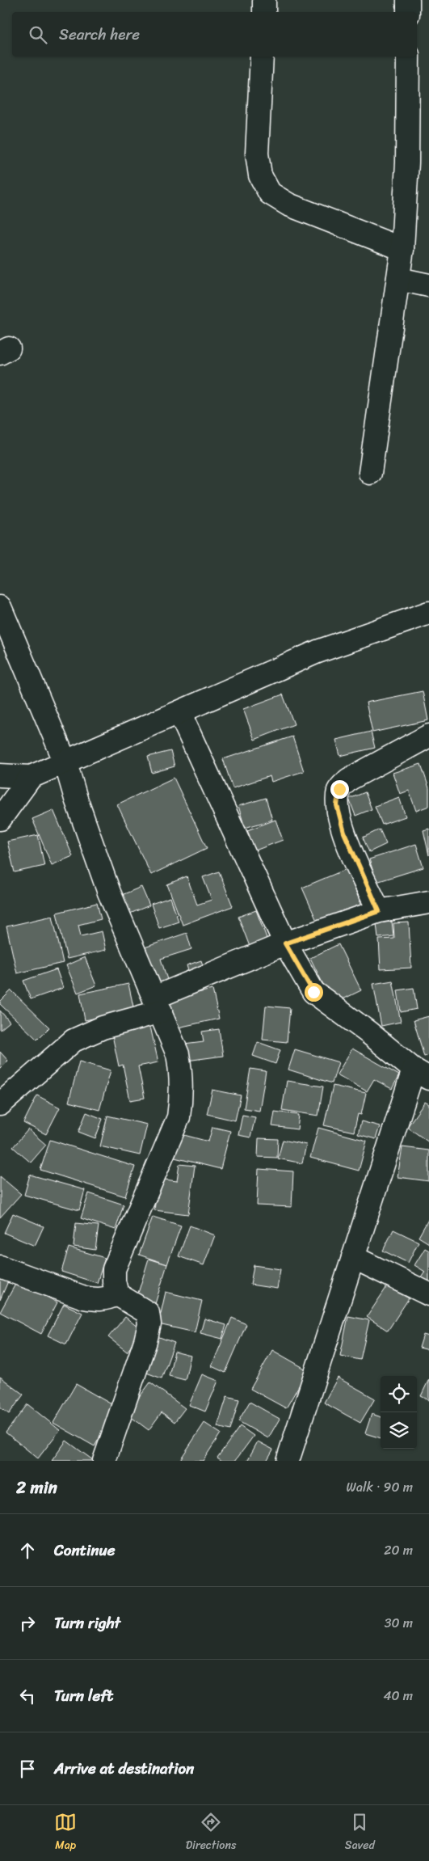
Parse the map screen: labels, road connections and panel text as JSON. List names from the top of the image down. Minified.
{"page":{"search":"Search here","heading":["2 min","Walk · 90 m"],"list":[["Continue","20 m"],["Turn right","30 m"],["Turn left","40 m"],"Arrive at destination"],"nav":["Map","Directions","Saved"]}}
